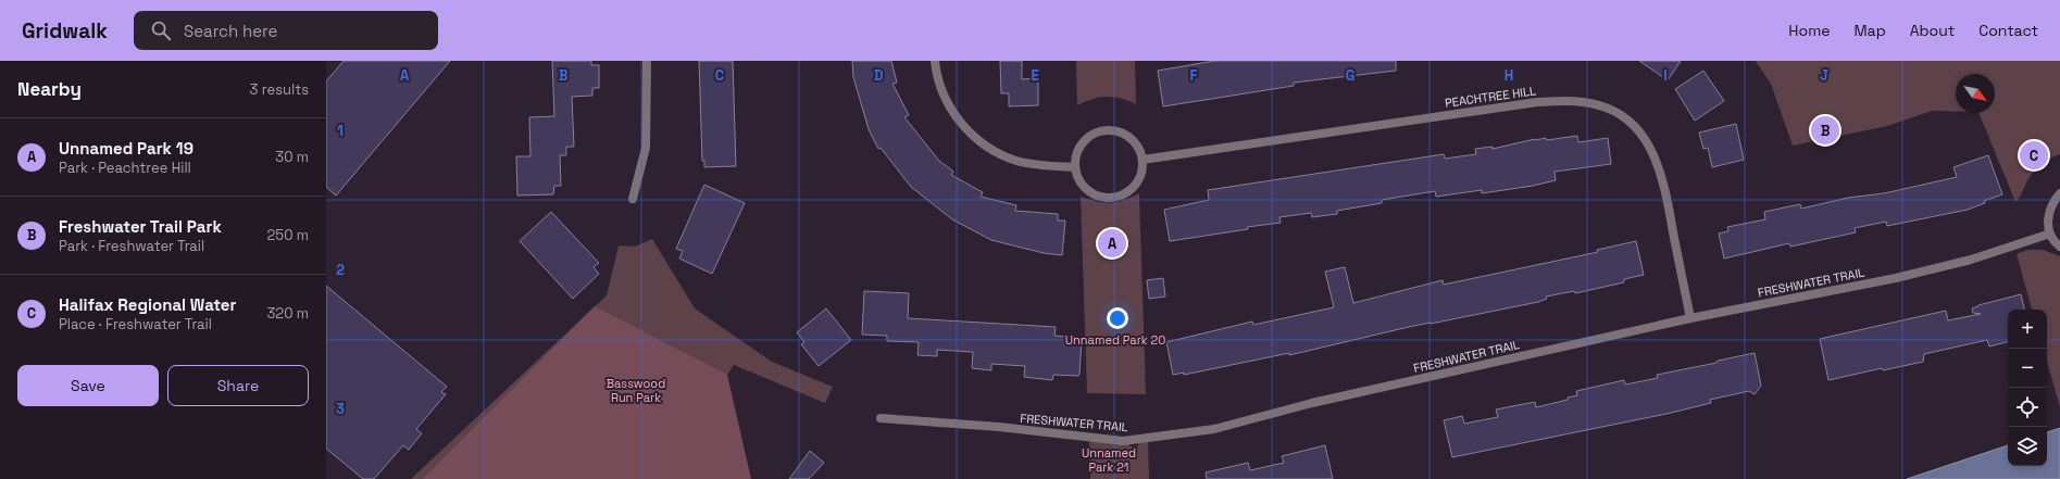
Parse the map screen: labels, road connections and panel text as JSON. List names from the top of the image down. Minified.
{"streets":{"street":["PEACHTREE HILL","FRESHWATER TRAIL"]},"crossings":[["PEACHTREE HILL","FRESHWATER TRAIL"]],"parks":["Unnamed Park 20","Basswood Run Park","Unnamed Park 21"],"north":"bottom right","page":{"header":"Gridwalk","search":"Search here","nav":["Home","Map","About","Contact"],"heading":["Nearby","3 results"],"pins":["B","C","A"],"list":[{"mark":"A","name":"Unnamed Park 19","note":"Park · Peachtree Hill","value":"30 m"},{"mark":"B","name":"Freshwater Trail Park","note":"Park · Freshwater Trail","value":"250 m"},{"mark":"C","name":"Halifax Regional Water","note":"Place · Freshwater Trail","value":"320 m"}],"map_buttons":["+","−"],"buttons":["Save","Share"]},"grid":{"columns":["A","B","C","D","E","F","G","H","I","J"],"rows":["1","2","3"]}}
